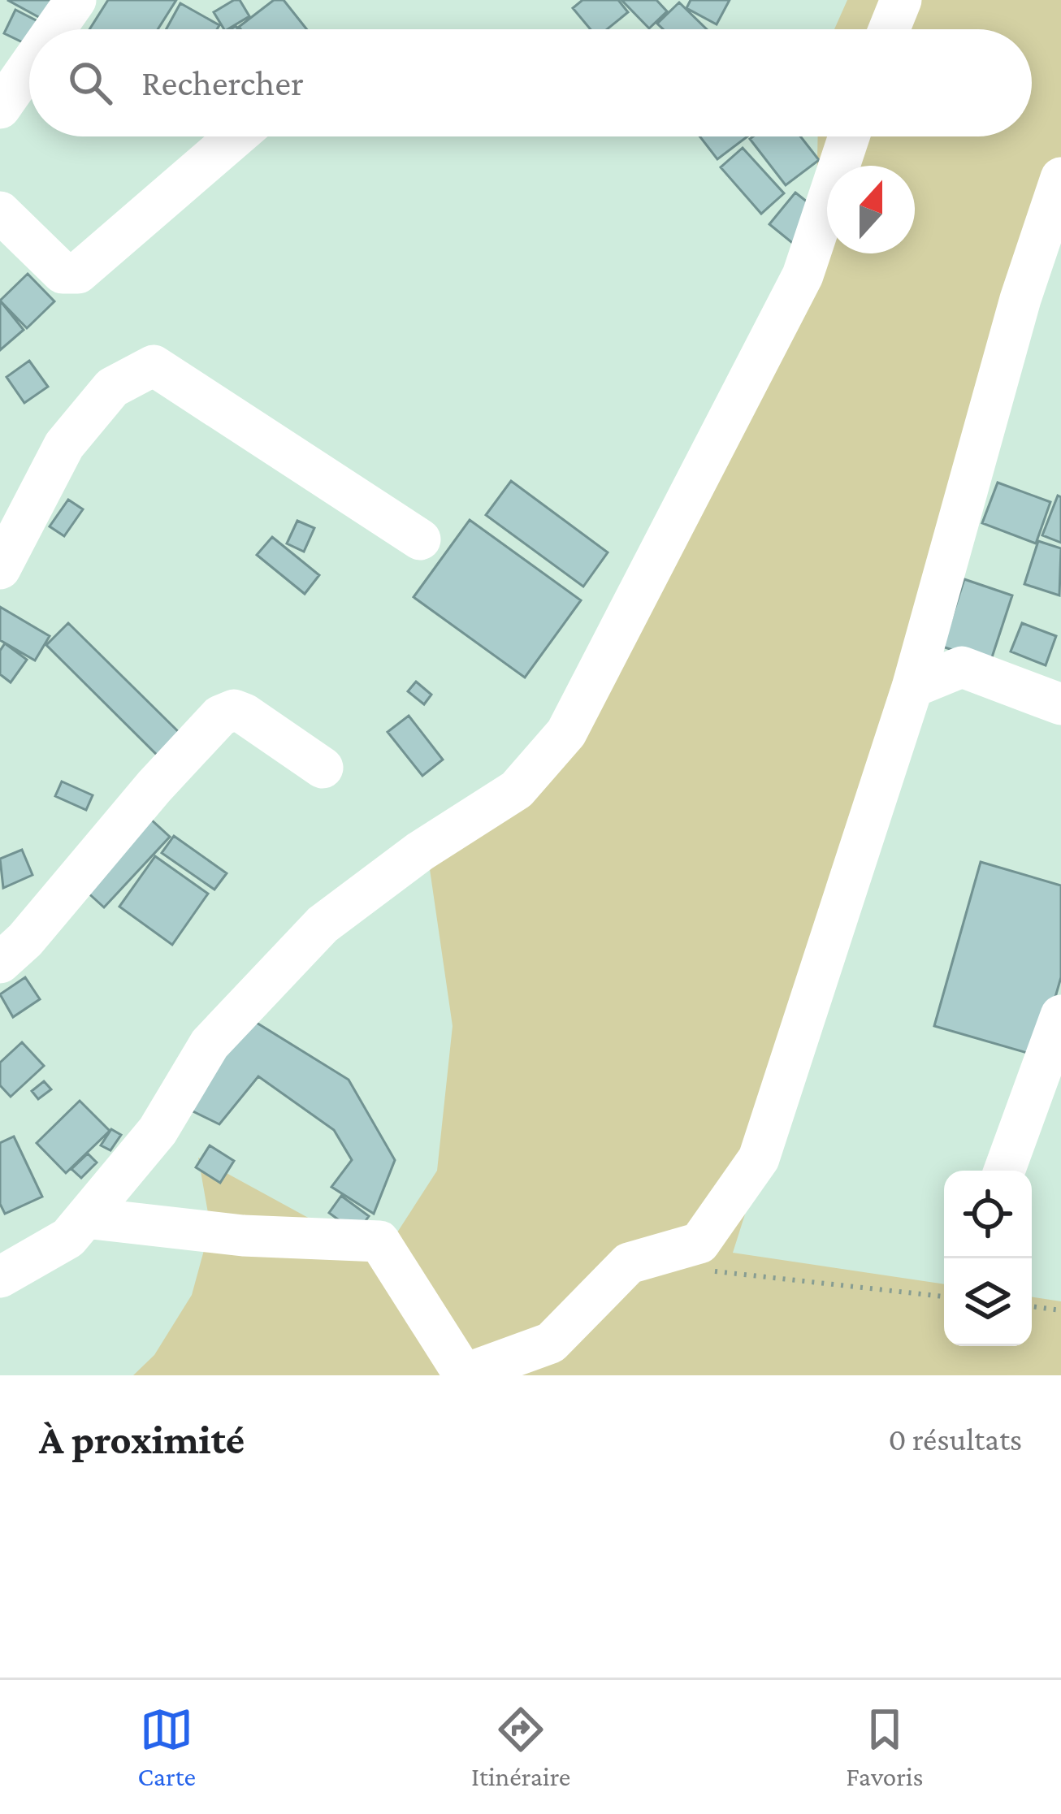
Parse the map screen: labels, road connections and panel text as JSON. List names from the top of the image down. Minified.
{"north":"top","page":{"search":"Rechercher","heading":["À proximité","0 résultats"],"nav":["Carte","Itinéraire","Favoris"]}}
